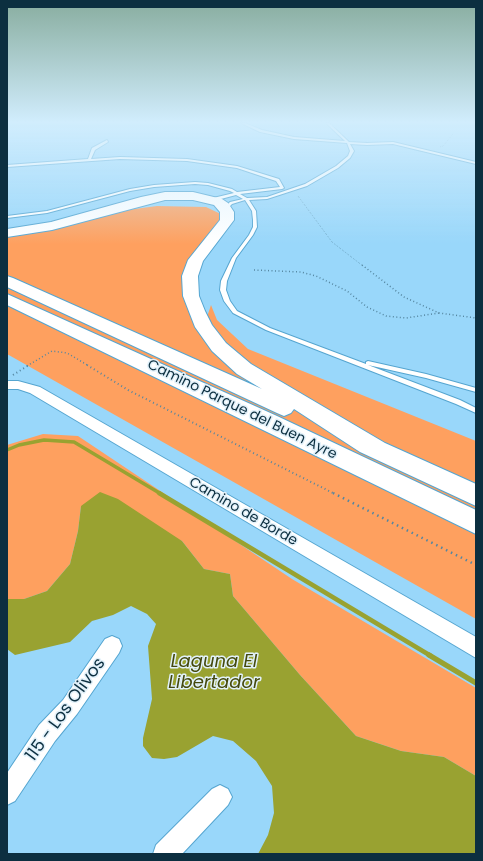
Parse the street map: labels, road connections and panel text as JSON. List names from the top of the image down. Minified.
{"streets":{"highway":["Camino Parque del Buen Ayre"],"street":["Camino de Borde","115 - Los Olivos"]},"water":["Laguna El Libertador"]}
